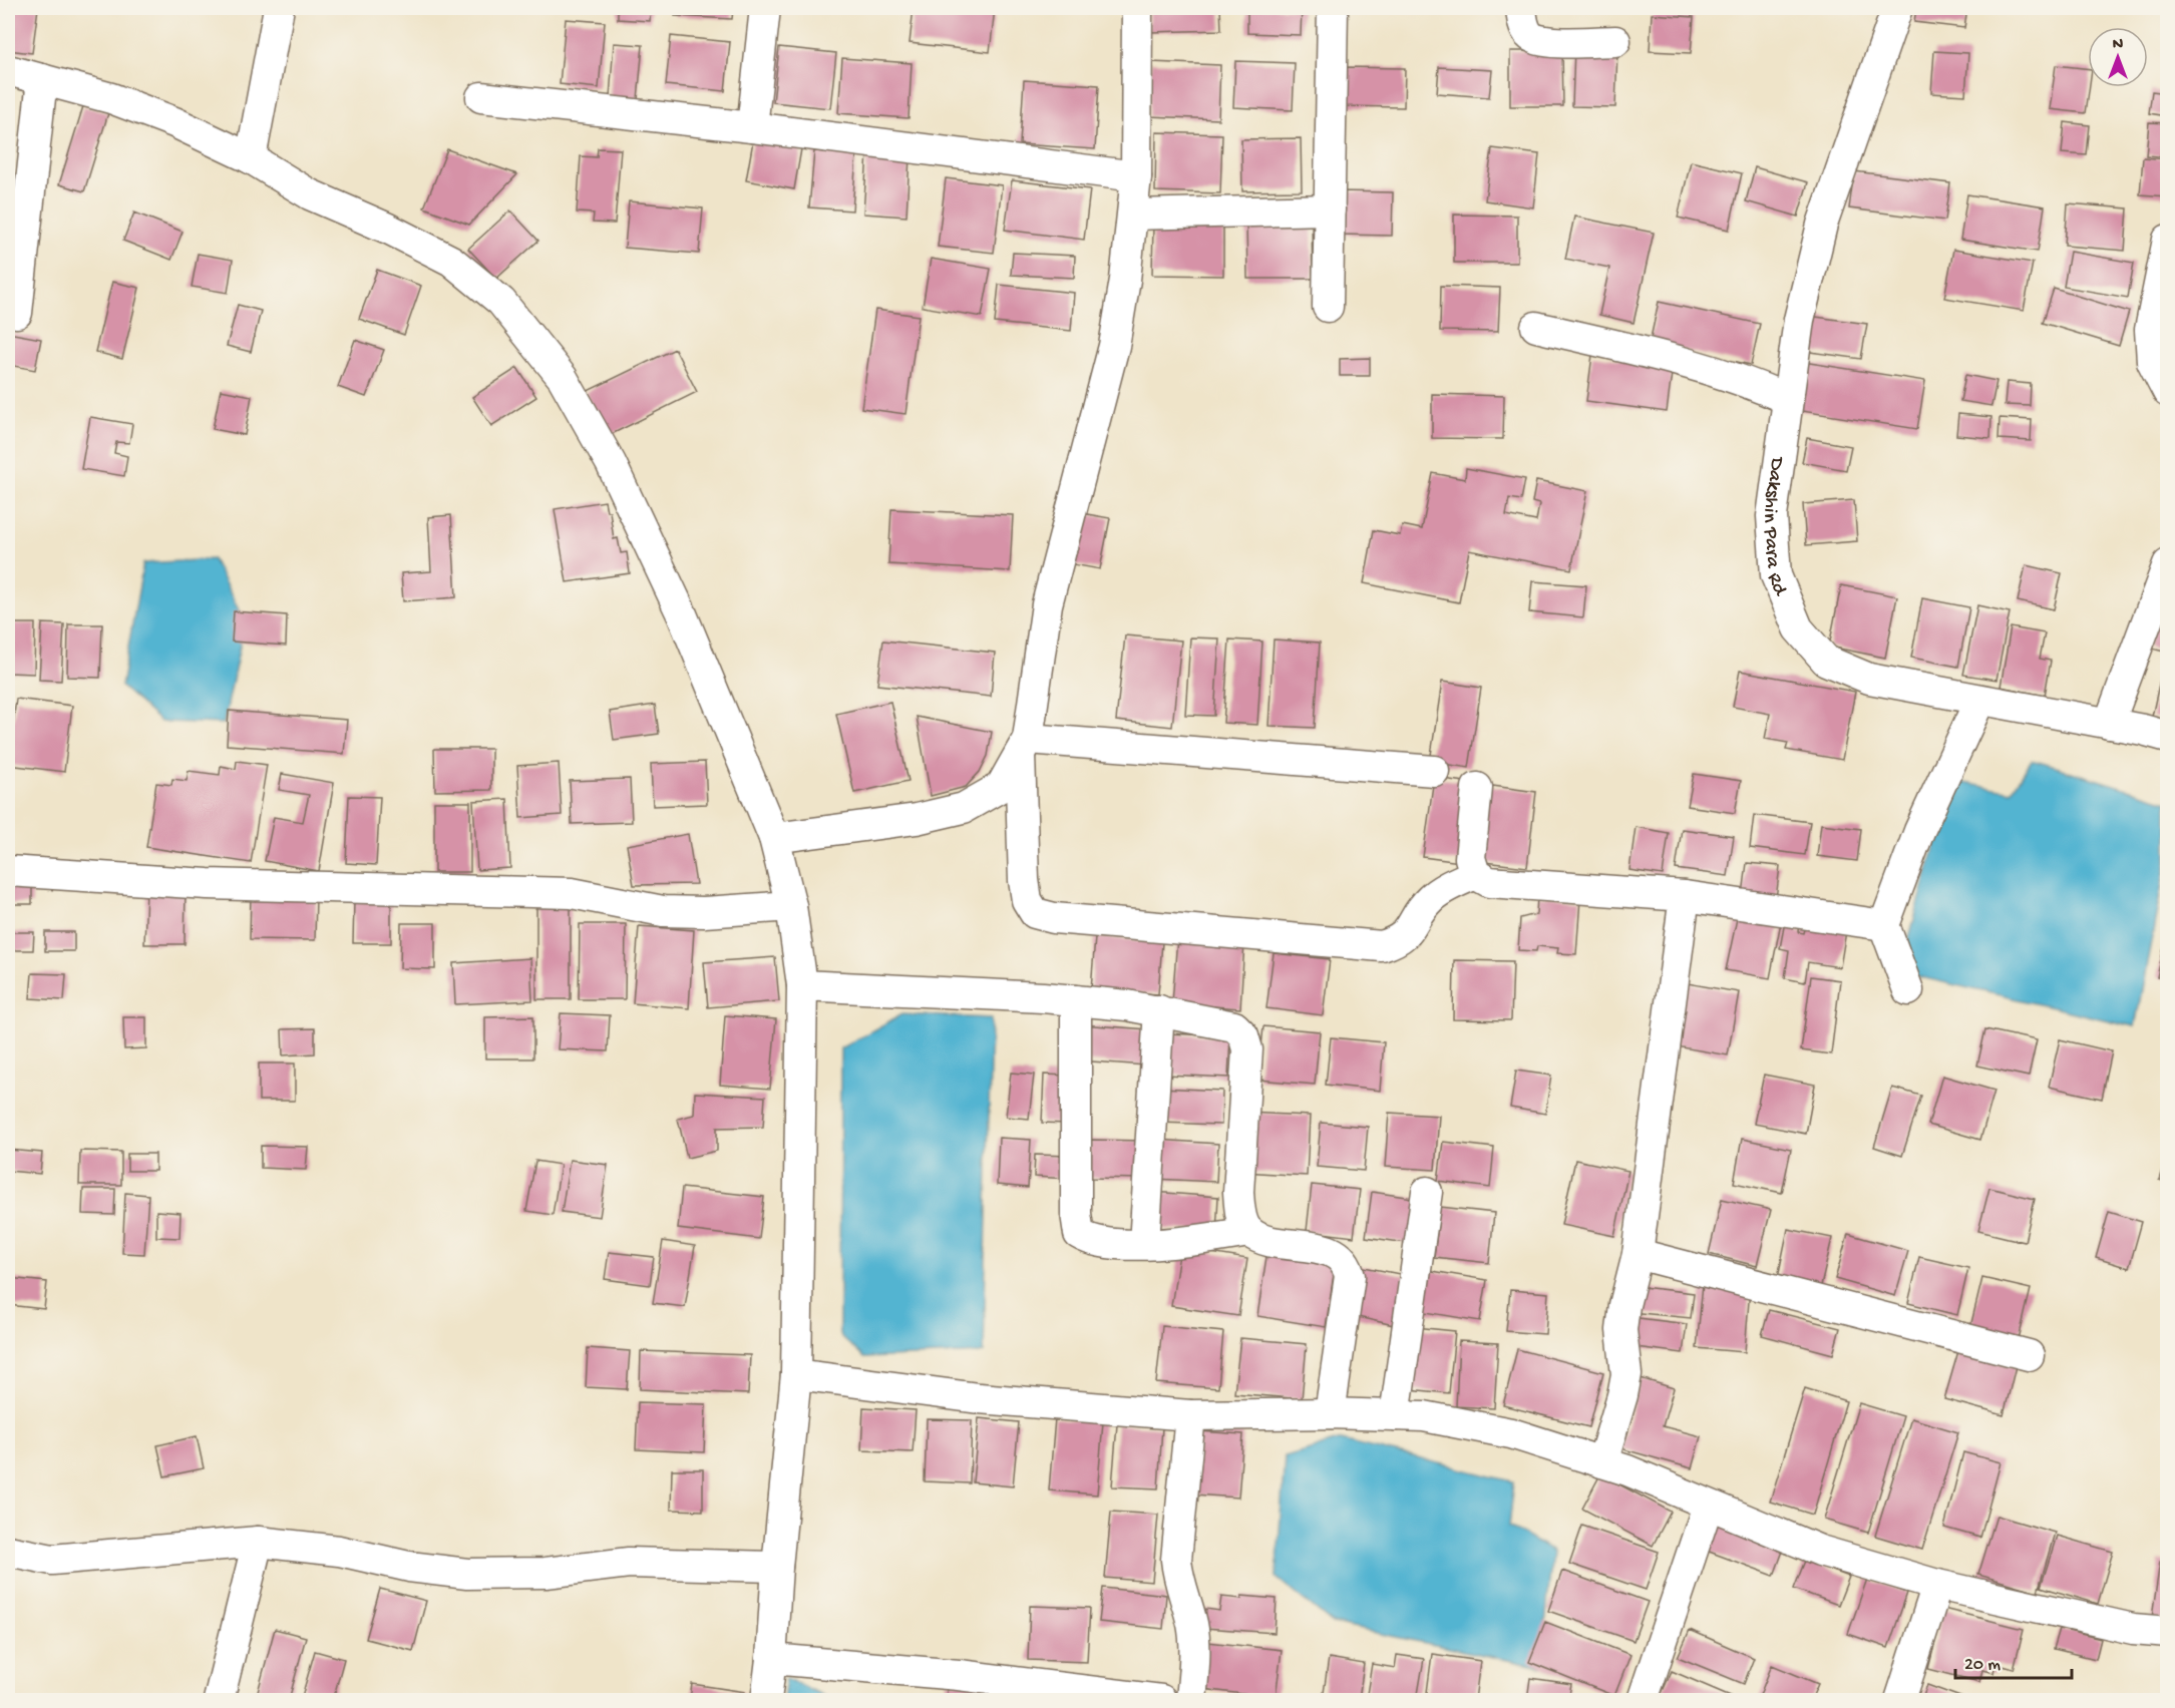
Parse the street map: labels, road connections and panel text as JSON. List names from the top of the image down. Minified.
{"streets":{"street":["Dakshin Para Rd"]},"scale_bar":"20 m","north":"top"}
